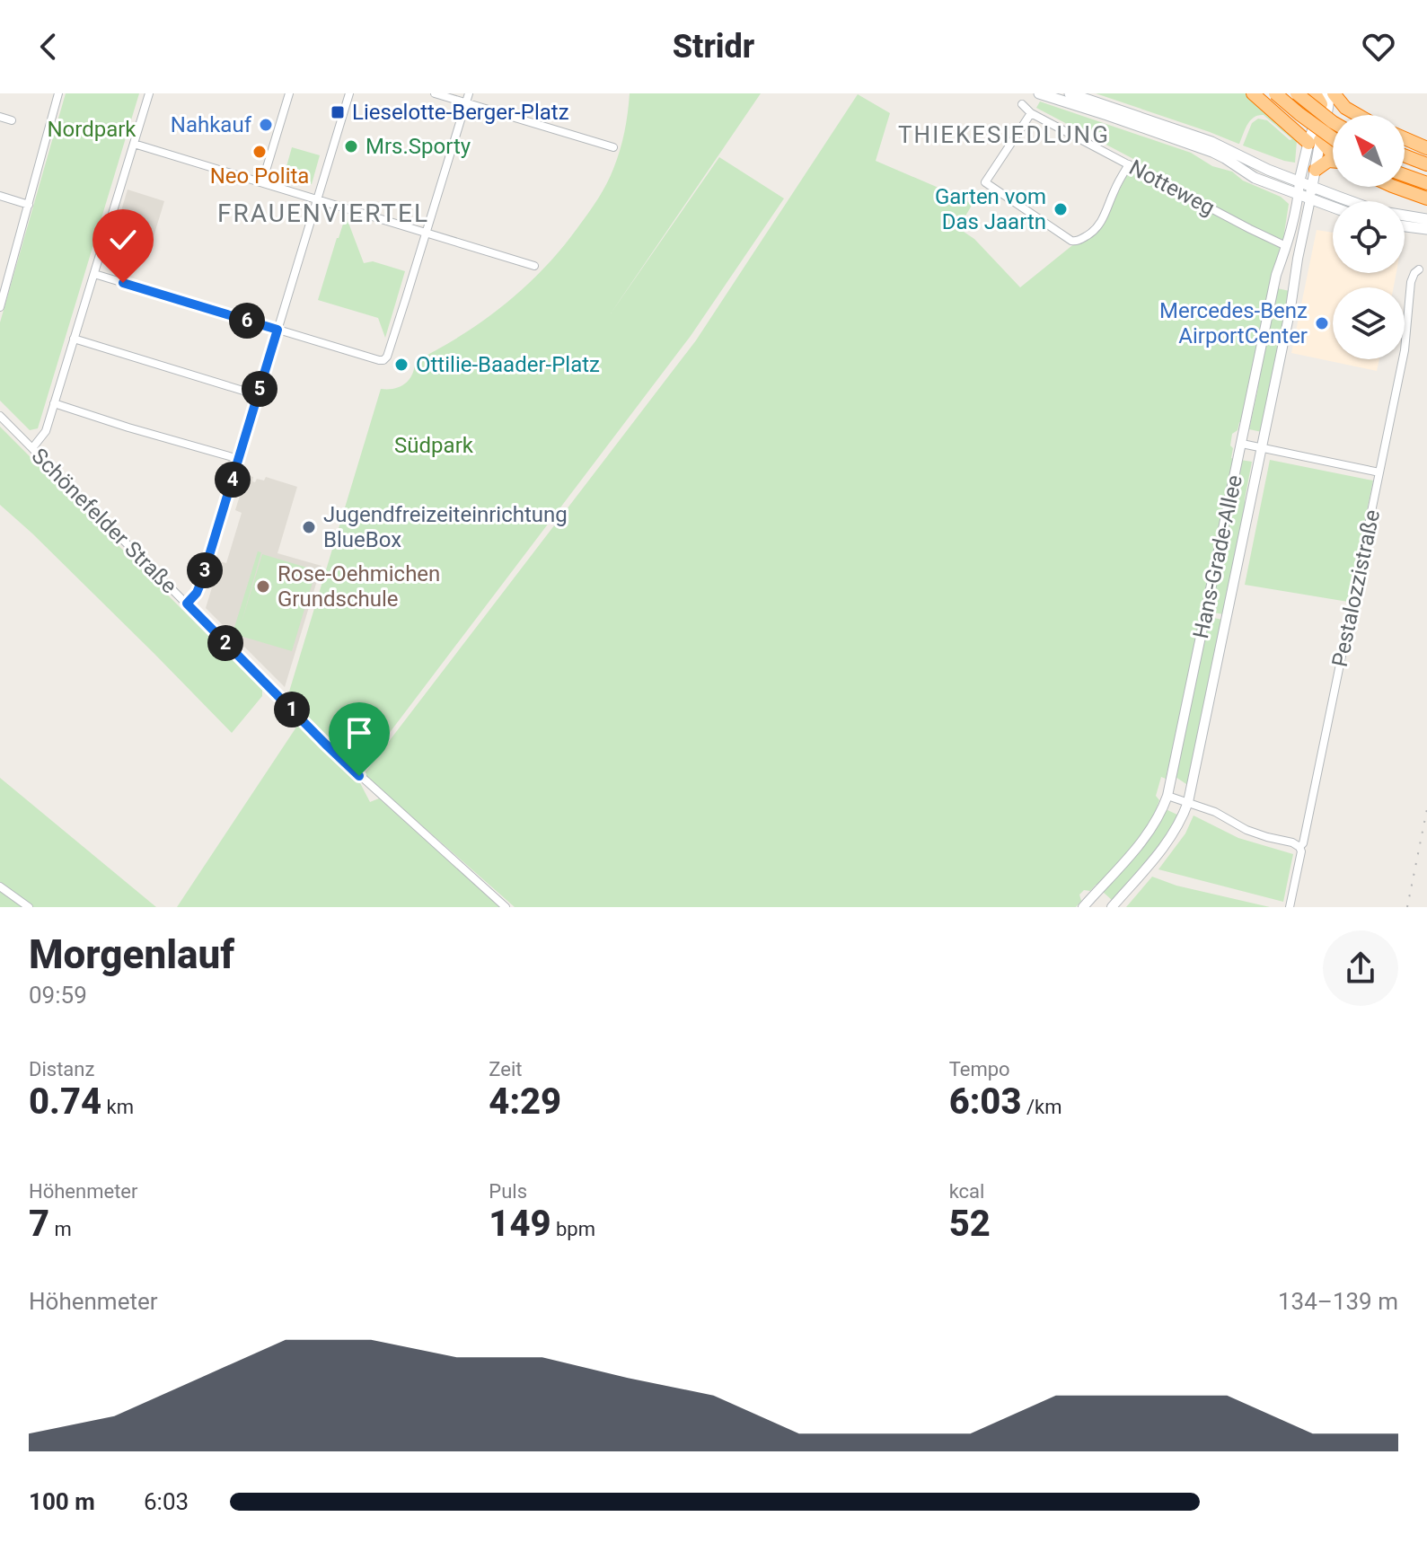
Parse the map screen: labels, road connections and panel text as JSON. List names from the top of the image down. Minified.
{"streets":{"street":["Notteweg","Schönefelder Straße","Hans-Grade-Allee","Pestalozzistraße"]},"crossings":[["Notteweg","Hans-Grade-Allee"]],"districts":["THIEKESIEDLUNG","FRAUENVIERTEL"],"parks":["Nordpark","Südpark"],"places":{"transit":["Lieselotte-Berger-Platz"],"other":["Nahkauf","Mrs.Sporty","Neo Polita","Garten vom Das Jaartn","Mercedes-Benz AirportCenter","Ottilie-Baader-Platz","Jugendfreizeiteinrichtung BlueBox","Rose-Oehmichen Grundschule"]},"north":"top left","page":{"header":"Stridr","pins":["6","5","4","3","2","1"],"heading":["Morgenlauf","09:59"],"stats":[["Distanz","0.74 km"],["Zeit","4:29"],["Tempo","6:03 /km"],["Höhenmeter","7 m"],["Puls","149 bpm"],["kcal","52"]],"chart":["Höhenmeter","134–139 m"],"list":[{"name":"100 m","note":"6:03"}]}}
